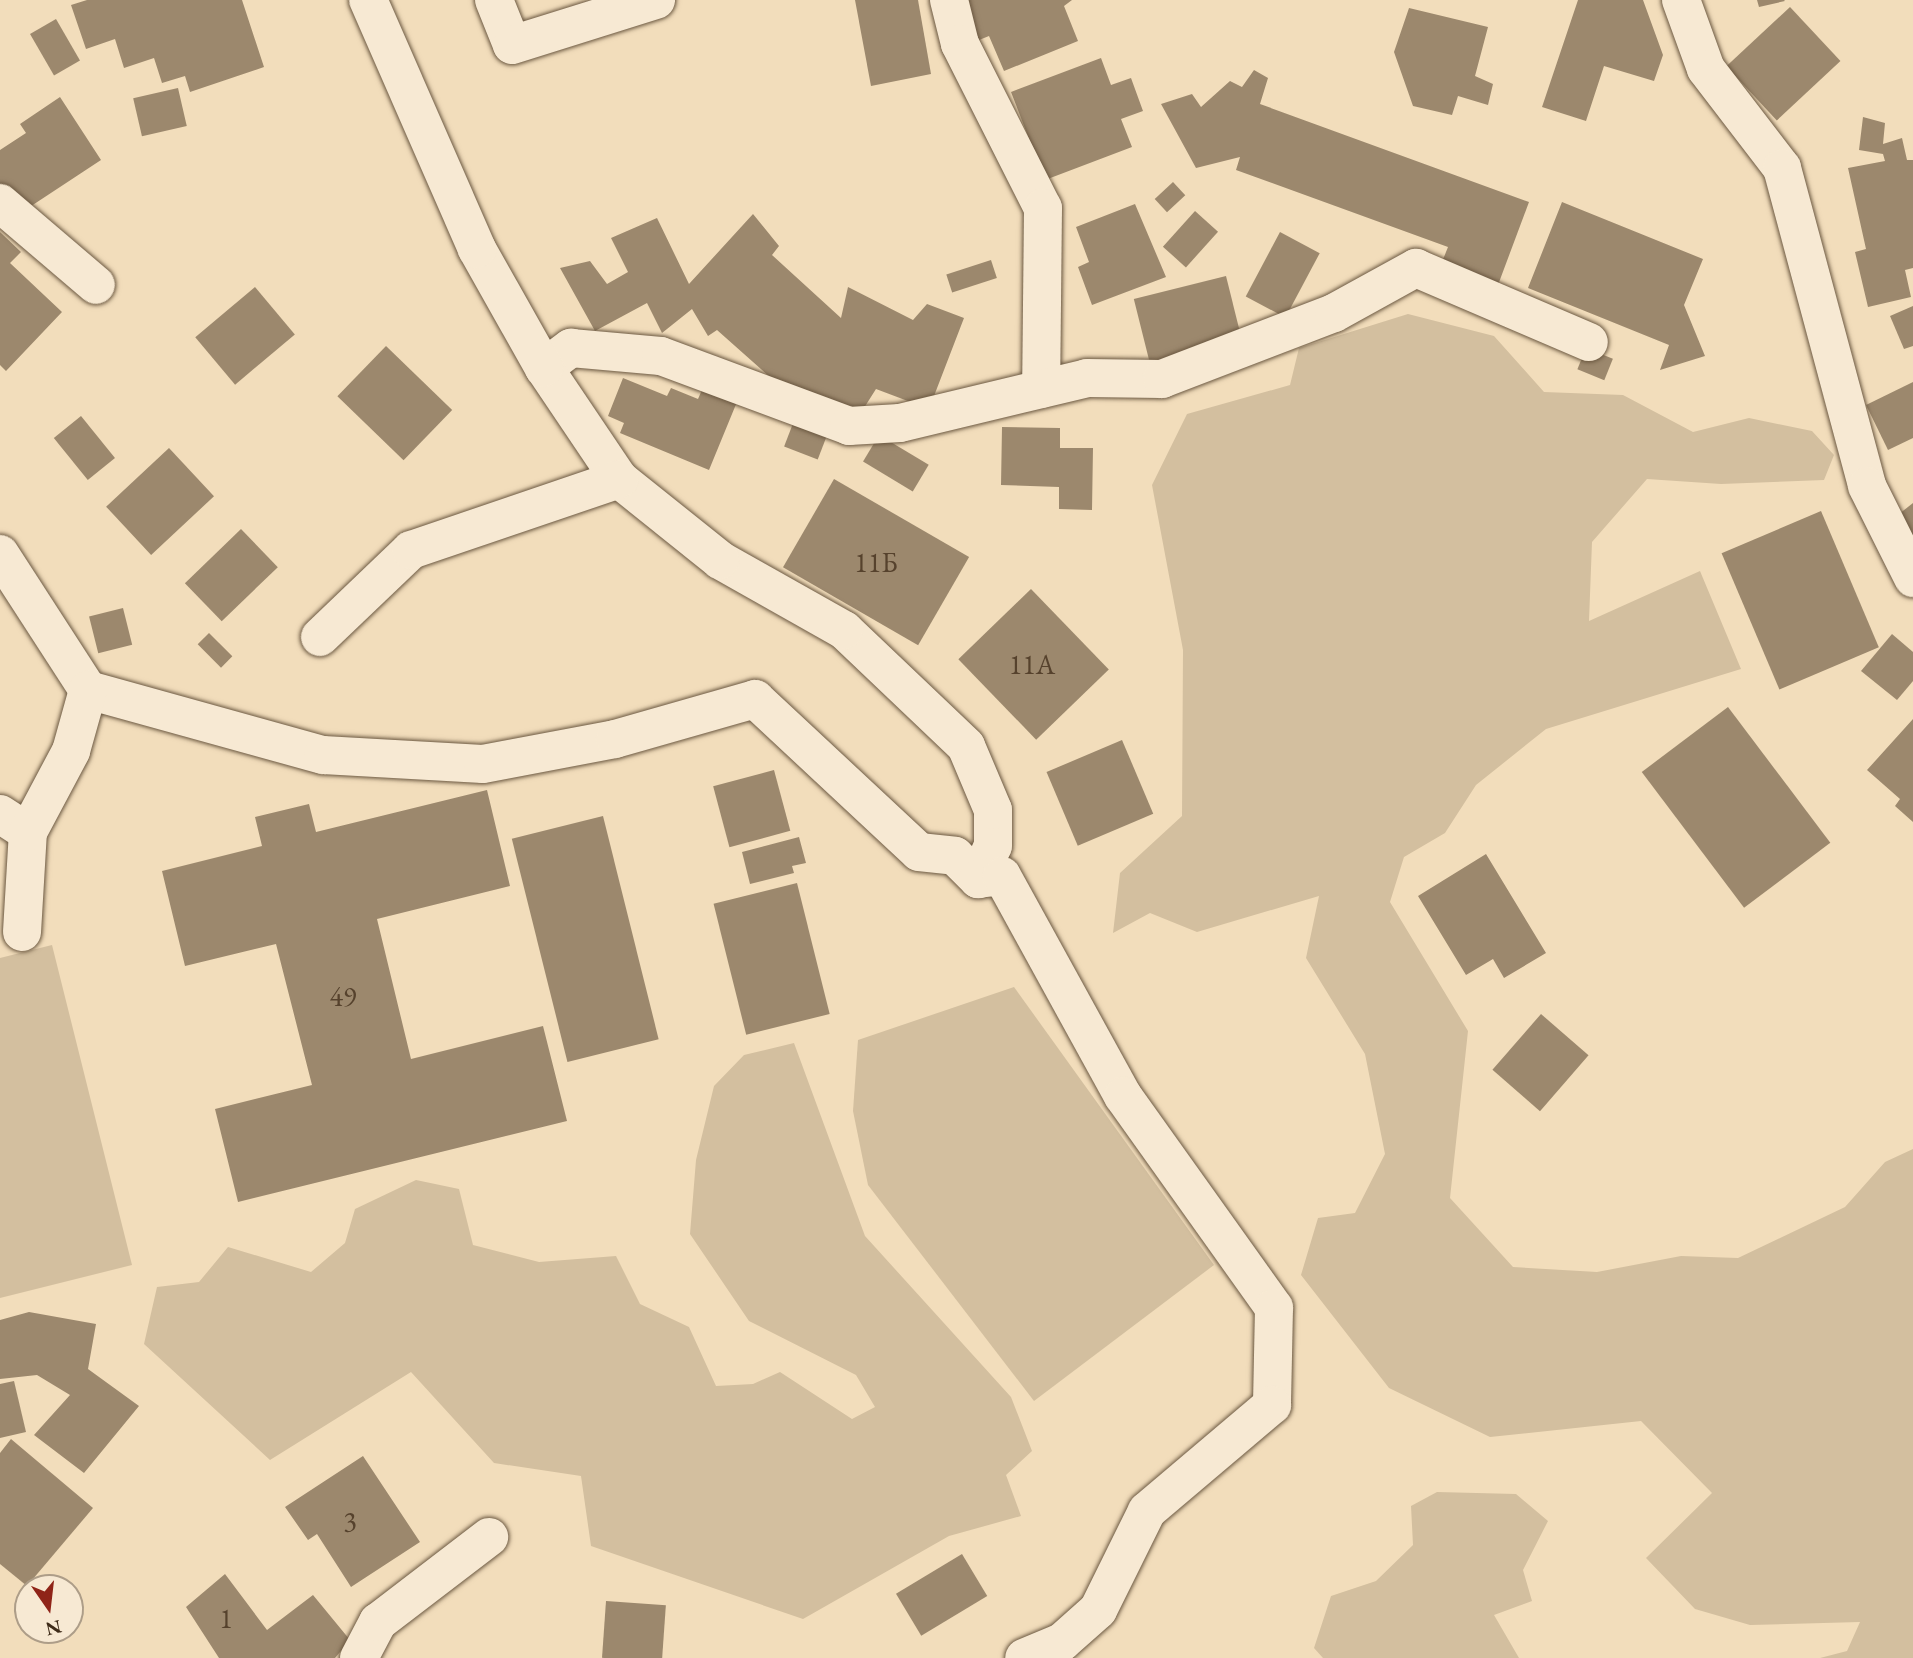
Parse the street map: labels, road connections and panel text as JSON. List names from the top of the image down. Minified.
{"house_numbers":["11Б","11А","49","3","1"],"north":"bottom"}
